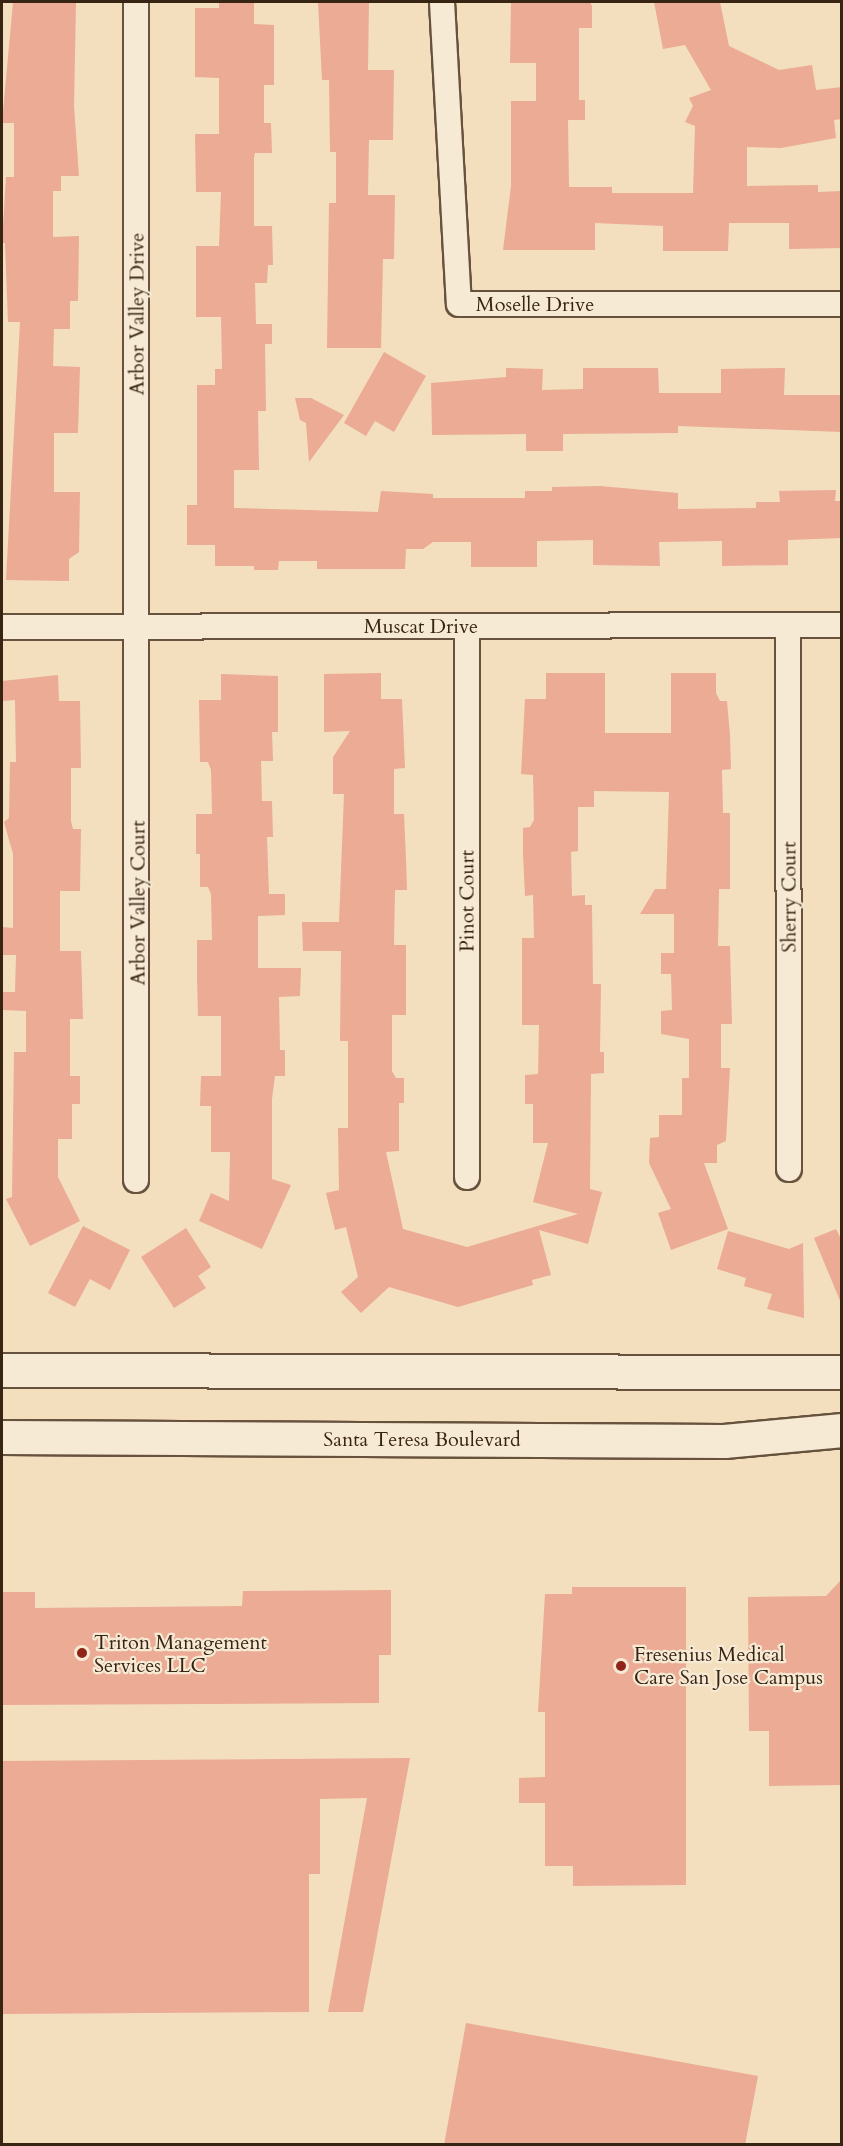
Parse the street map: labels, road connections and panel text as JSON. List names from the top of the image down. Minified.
{"streets":{"main road":["Santa Teresa Boulevard"],"street":["Moselle Drive","Arbor Valley Drive","Muscat Drive","Sherry Court","Pinot Court","Arbor Valley Court"]},"crossings":[["Arbor Valley Drive","Muscat Drive"],["Arbor Valley Drive","Arbor Valley Court"],["Muscat Drive","Sherry Court"],["Muscat Drive","Pinot Court"],["Muscat Drive","Arbor Valley Court"]],"places":["Triton Management Services LLC","Fresenius Medical Care San Jose Campus"]}
